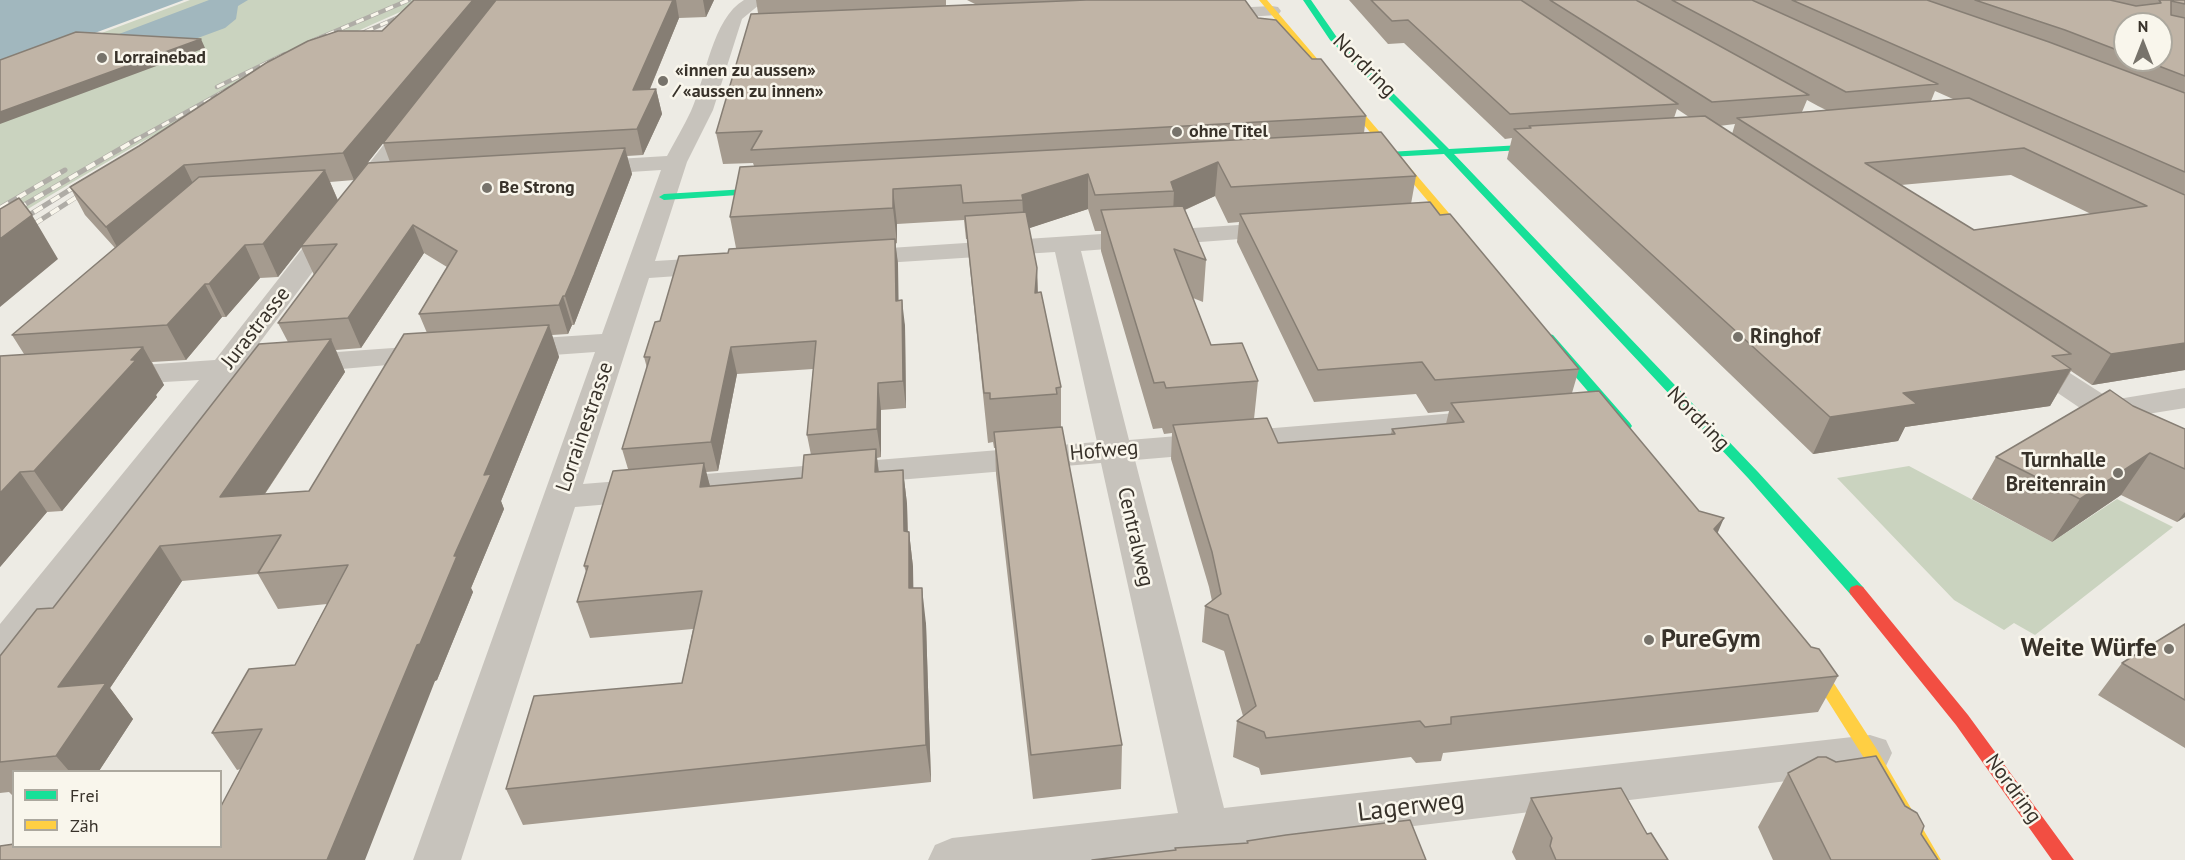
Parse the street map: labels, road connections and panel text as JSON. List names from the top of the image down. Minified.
{"streets":{"street":["Nordring","Jurastrasse","Lorrainestrasse","Hofweg","Centralweg","Lagerweg"]},"crossings":[["Lorrainestrasse","Hofweg"],["Hofweg","Centralweg"],["Centralweg","Lagerweg"]],"places":["Lorrainebad","«innen zu aussen» ⁄ «aussen zu innen»","ohne Titel","Be Strong","Ringhof","Turnhalle Breitenrain","PureGym","Weite Würfe"],"legend":["Frei","Zäh"],"north":"top"}
